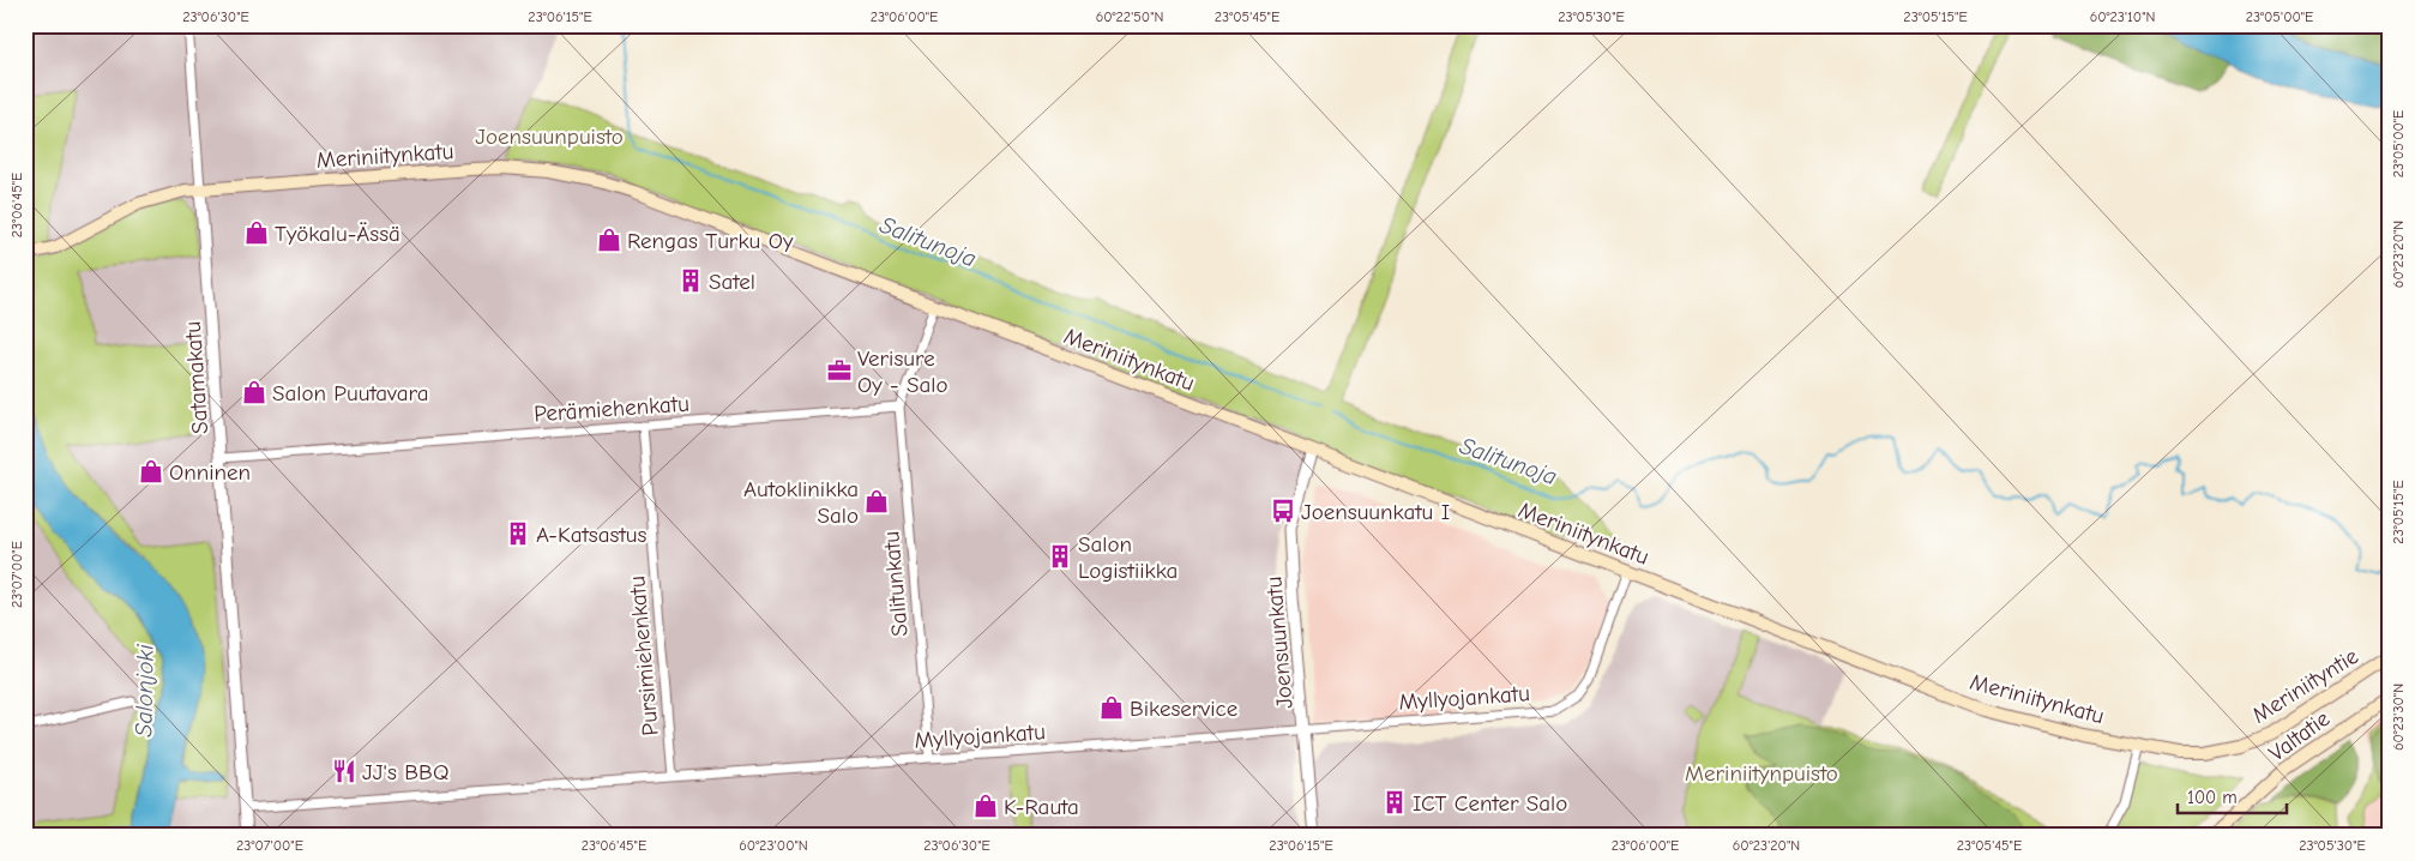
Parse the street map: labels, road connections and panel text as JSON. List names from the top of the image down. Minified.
{"streets":{"main road":["Meriniitynkatu","Meriniityntie","Valtatie"],"street":["Satamakatu","Perämiehenkatu","Salitunkatu","Joensuunkatu","Pursimiehenkatu","Myllyojankatu"]},"crossings":[["Meriniitynkatu","Satamakatu"],["Meriniitynkatu","Joensuunkatu"],["Meriniitynkatu","Meriniityntie"],["Meriniitynkatu","Myllyojankatu"],["Satamakatu","Perämiehenkatu"],["Satamakatu","Myllyojankatu"],["Perämiehenkatu","Salitunkatu"],["Perämiehenkatu","Pursimiehenkatu"],["Salitunkatu","Myllyojankatu"],["Joensuunkatu","Myllyojankatu"],["Pursimiehenkatu","Myllyojankatu"]],"water":["Salitunoja","Salonjoki"],"parks":["Joensuunpuisto","Meriniitynpuisto"],"places":{"shop":["Työkalu-Ässä","Rengas Turku Oy","Salon Puutavara","Onninen","Autoklinikka Salo","Bikeservice","K-Rauta"],"building":["Satel","A-Katsastus","Salon Logistiikka","ICT Center Salo"],"office":["Verisure Oy - Salo"],"bus stop":["Joensuunkatu I"],"restaurant":["JJ's BBQ"]},"scale_bar":"100 m","coordinates":["23°06'30\"E","23°06'15\"E","23°06'00\"E","60°22'50\"N","23°05'45\"E","23°05'30\"E","23°05'15\"E","60°23'10\"N","23°05'00\"E","23°06'45\"E","60°23'20\"N","23°07'00\"E","60°23'30\"N","60°23'00\"N"]}
